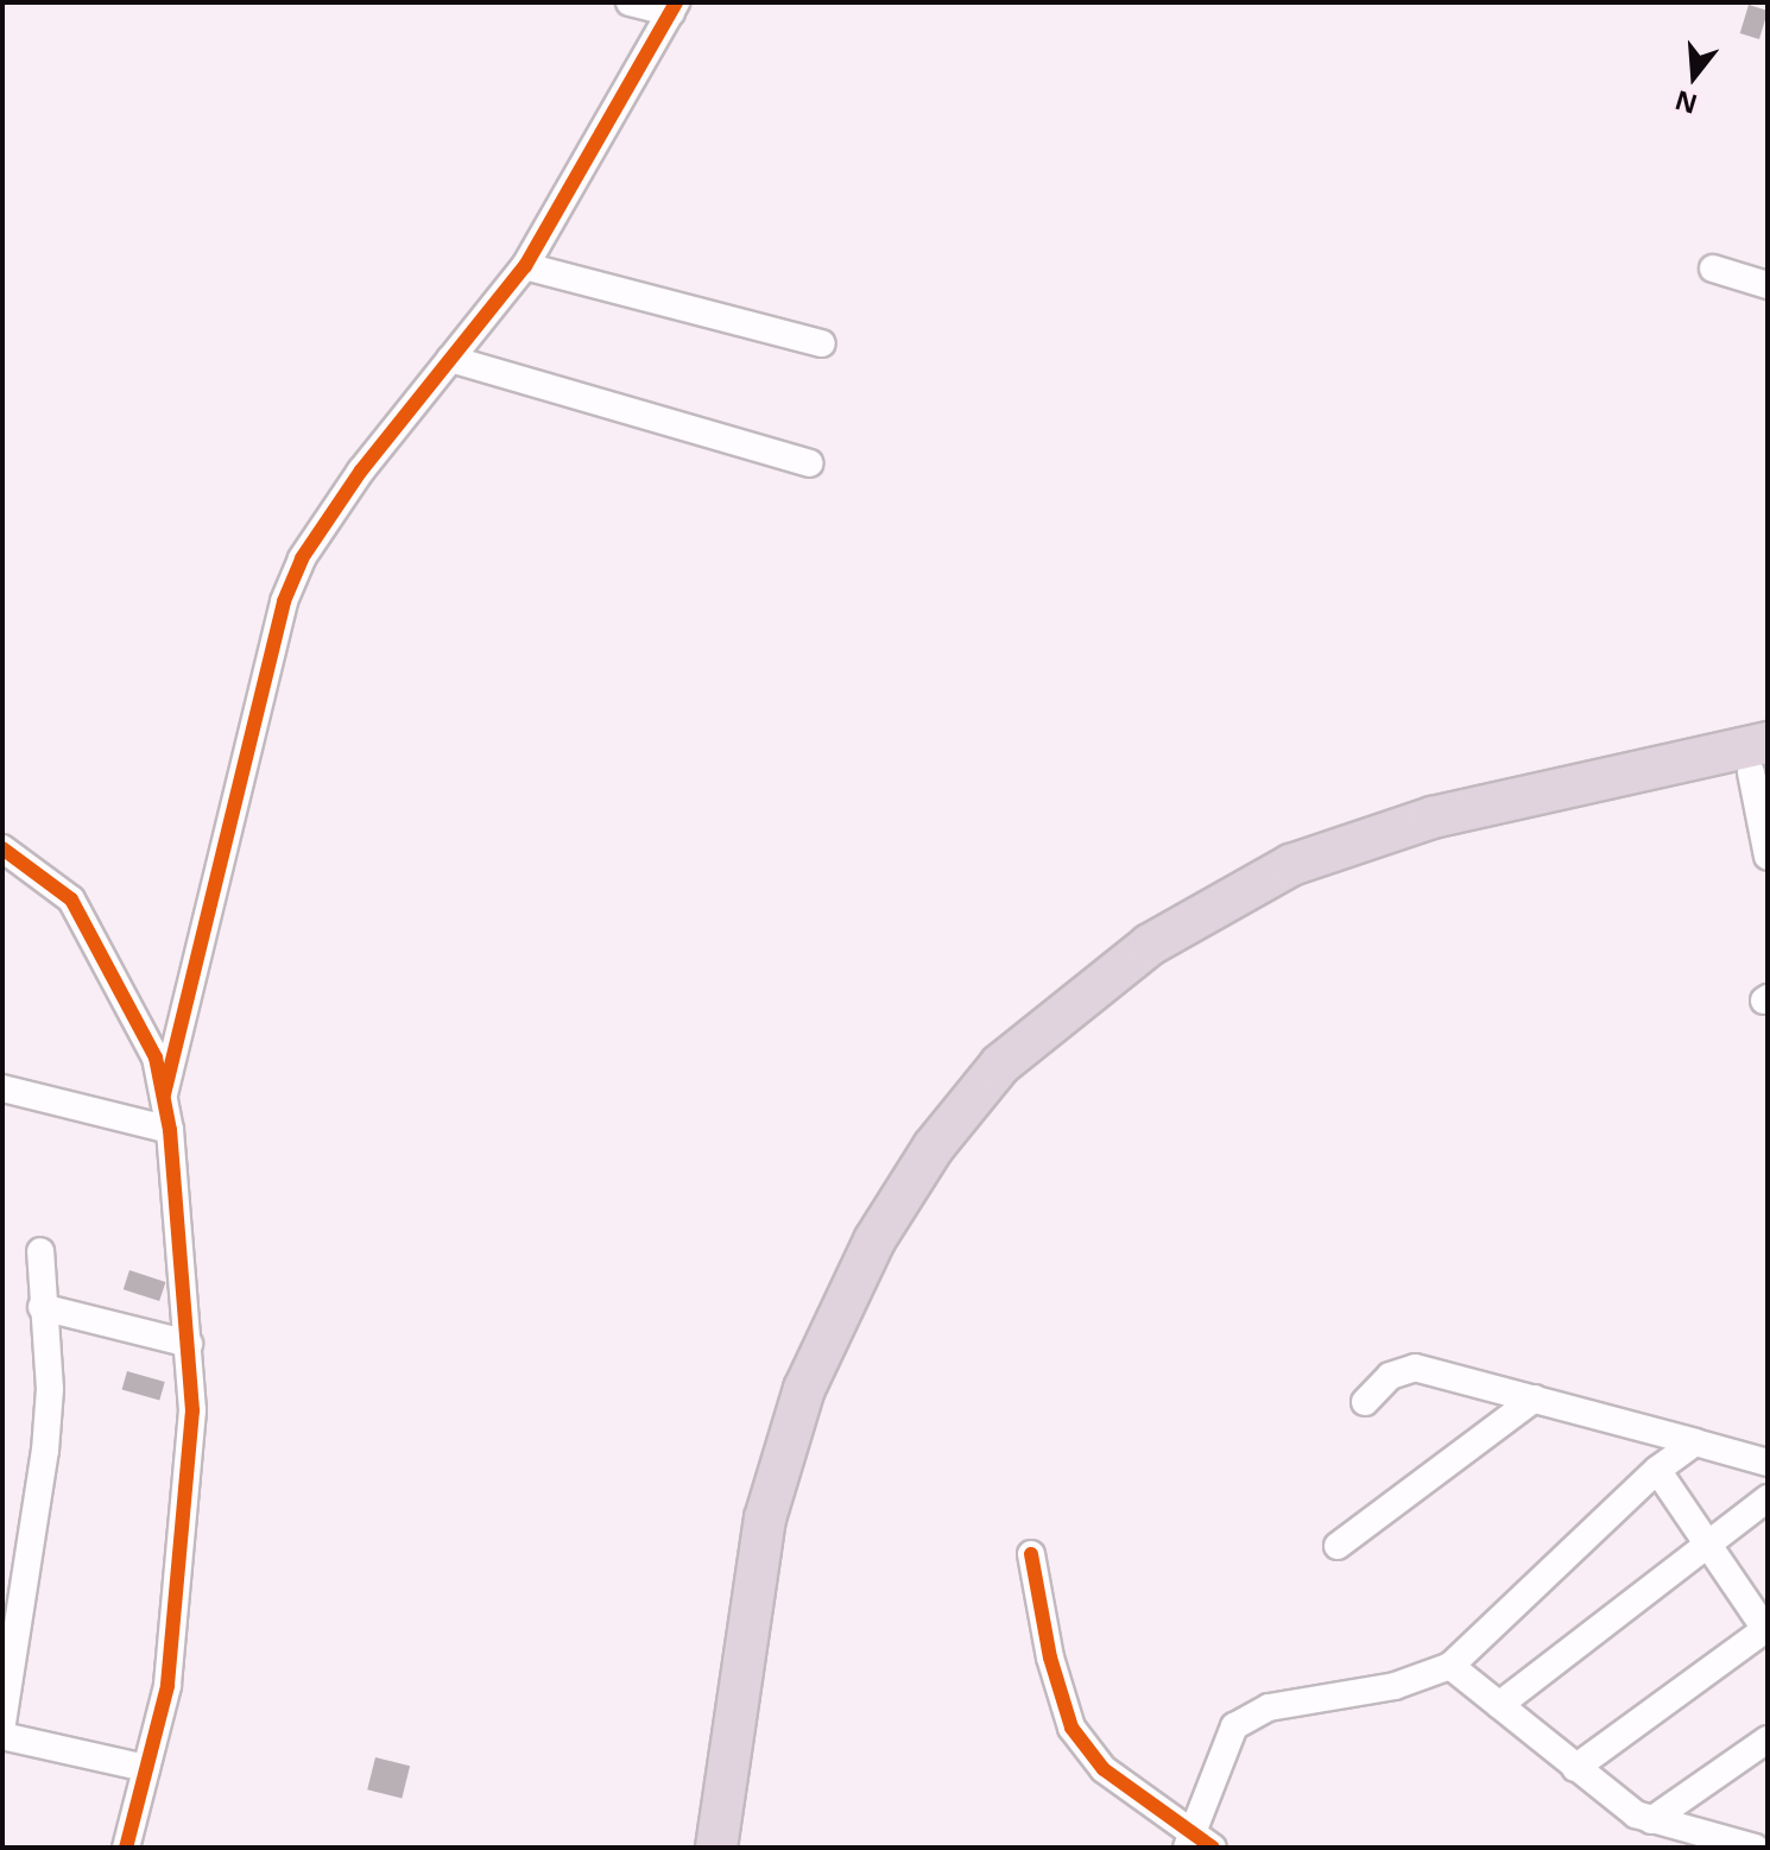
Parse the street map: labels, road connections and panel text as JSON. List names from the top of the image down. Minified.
{"north":"bottom"}
